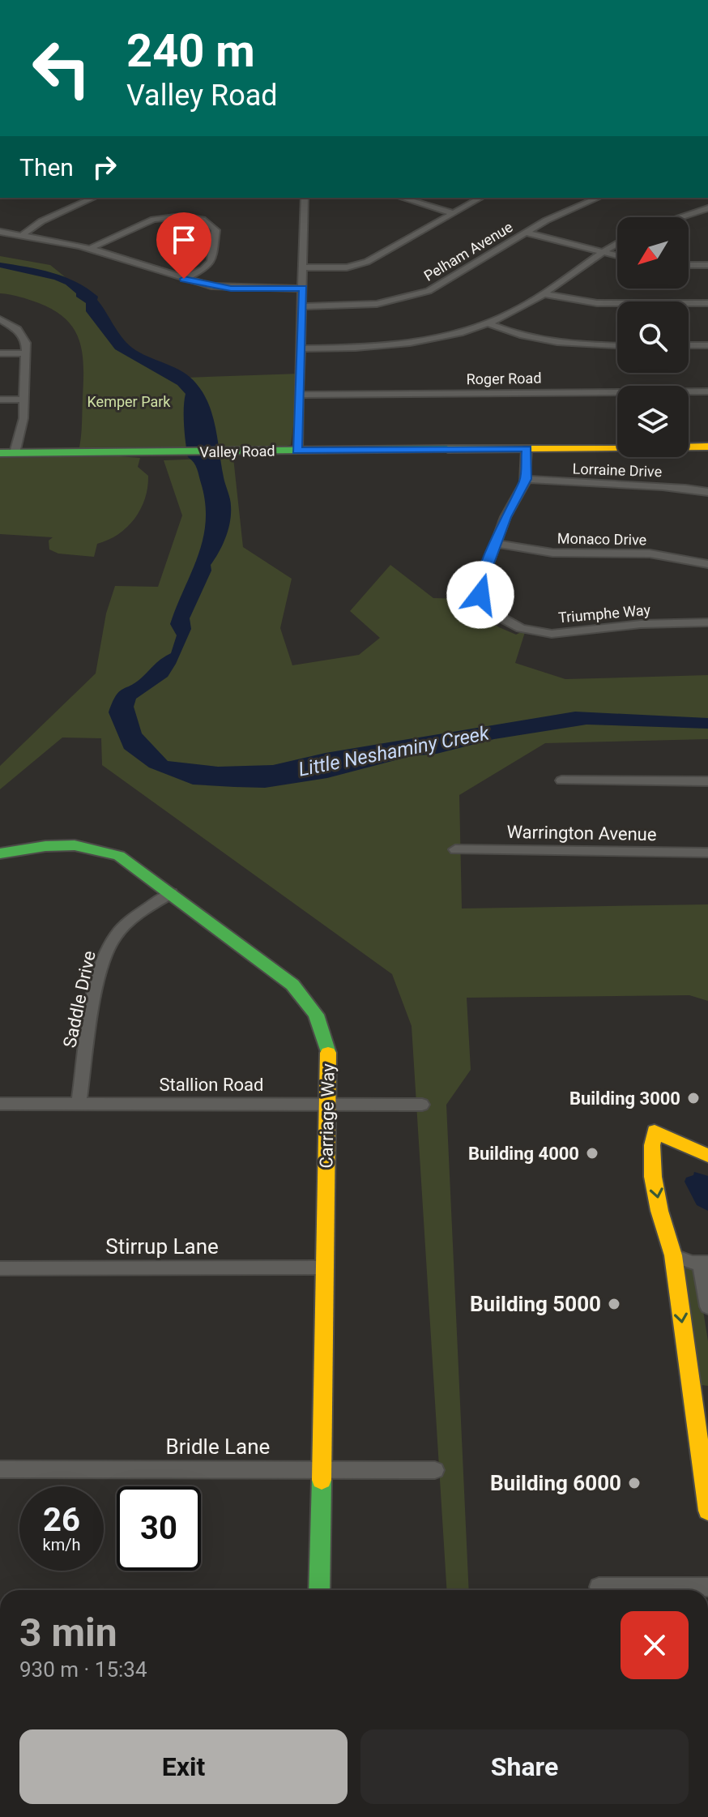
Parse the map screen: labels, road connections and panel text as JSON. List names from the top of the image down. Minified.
{"streets":{"street":["Pelham Avenue","Roger Road","Valley Road","Lorraine Drive","Monaco Drive","Triumphe Way","Warrington Avenue","Saddle Drive","Stallion Road","Carriage Way","Stirrup Lane","Bridle Lane"]},"crossings":[["Valley Road","Triumphe Way"],["Lorraine Drive","Triumphe Way"],["Monaco Drive","Triumphe Way"],["Saddle Drive","Stallion Road"],["Saddle Drive","Carriage Way"],["Stallion Road","Carriage Way"],["Carriage Way","Stirrup Lane"],["Carriage Way","Bridle Lane"]],"water":["Little Neshaminy Creek"],"parks":["Kemper Park"],"places":["Building 3000","Building 4000","Building 5000","Building 6000"],"north":"bottom left","page":{"turn":["240 m","Valley Road"],"then":"Then","speed":"26 km/h","limit":"30","heading":["3 min","930 m · 15:34"],"buttons":["Exit","Share"]}}
